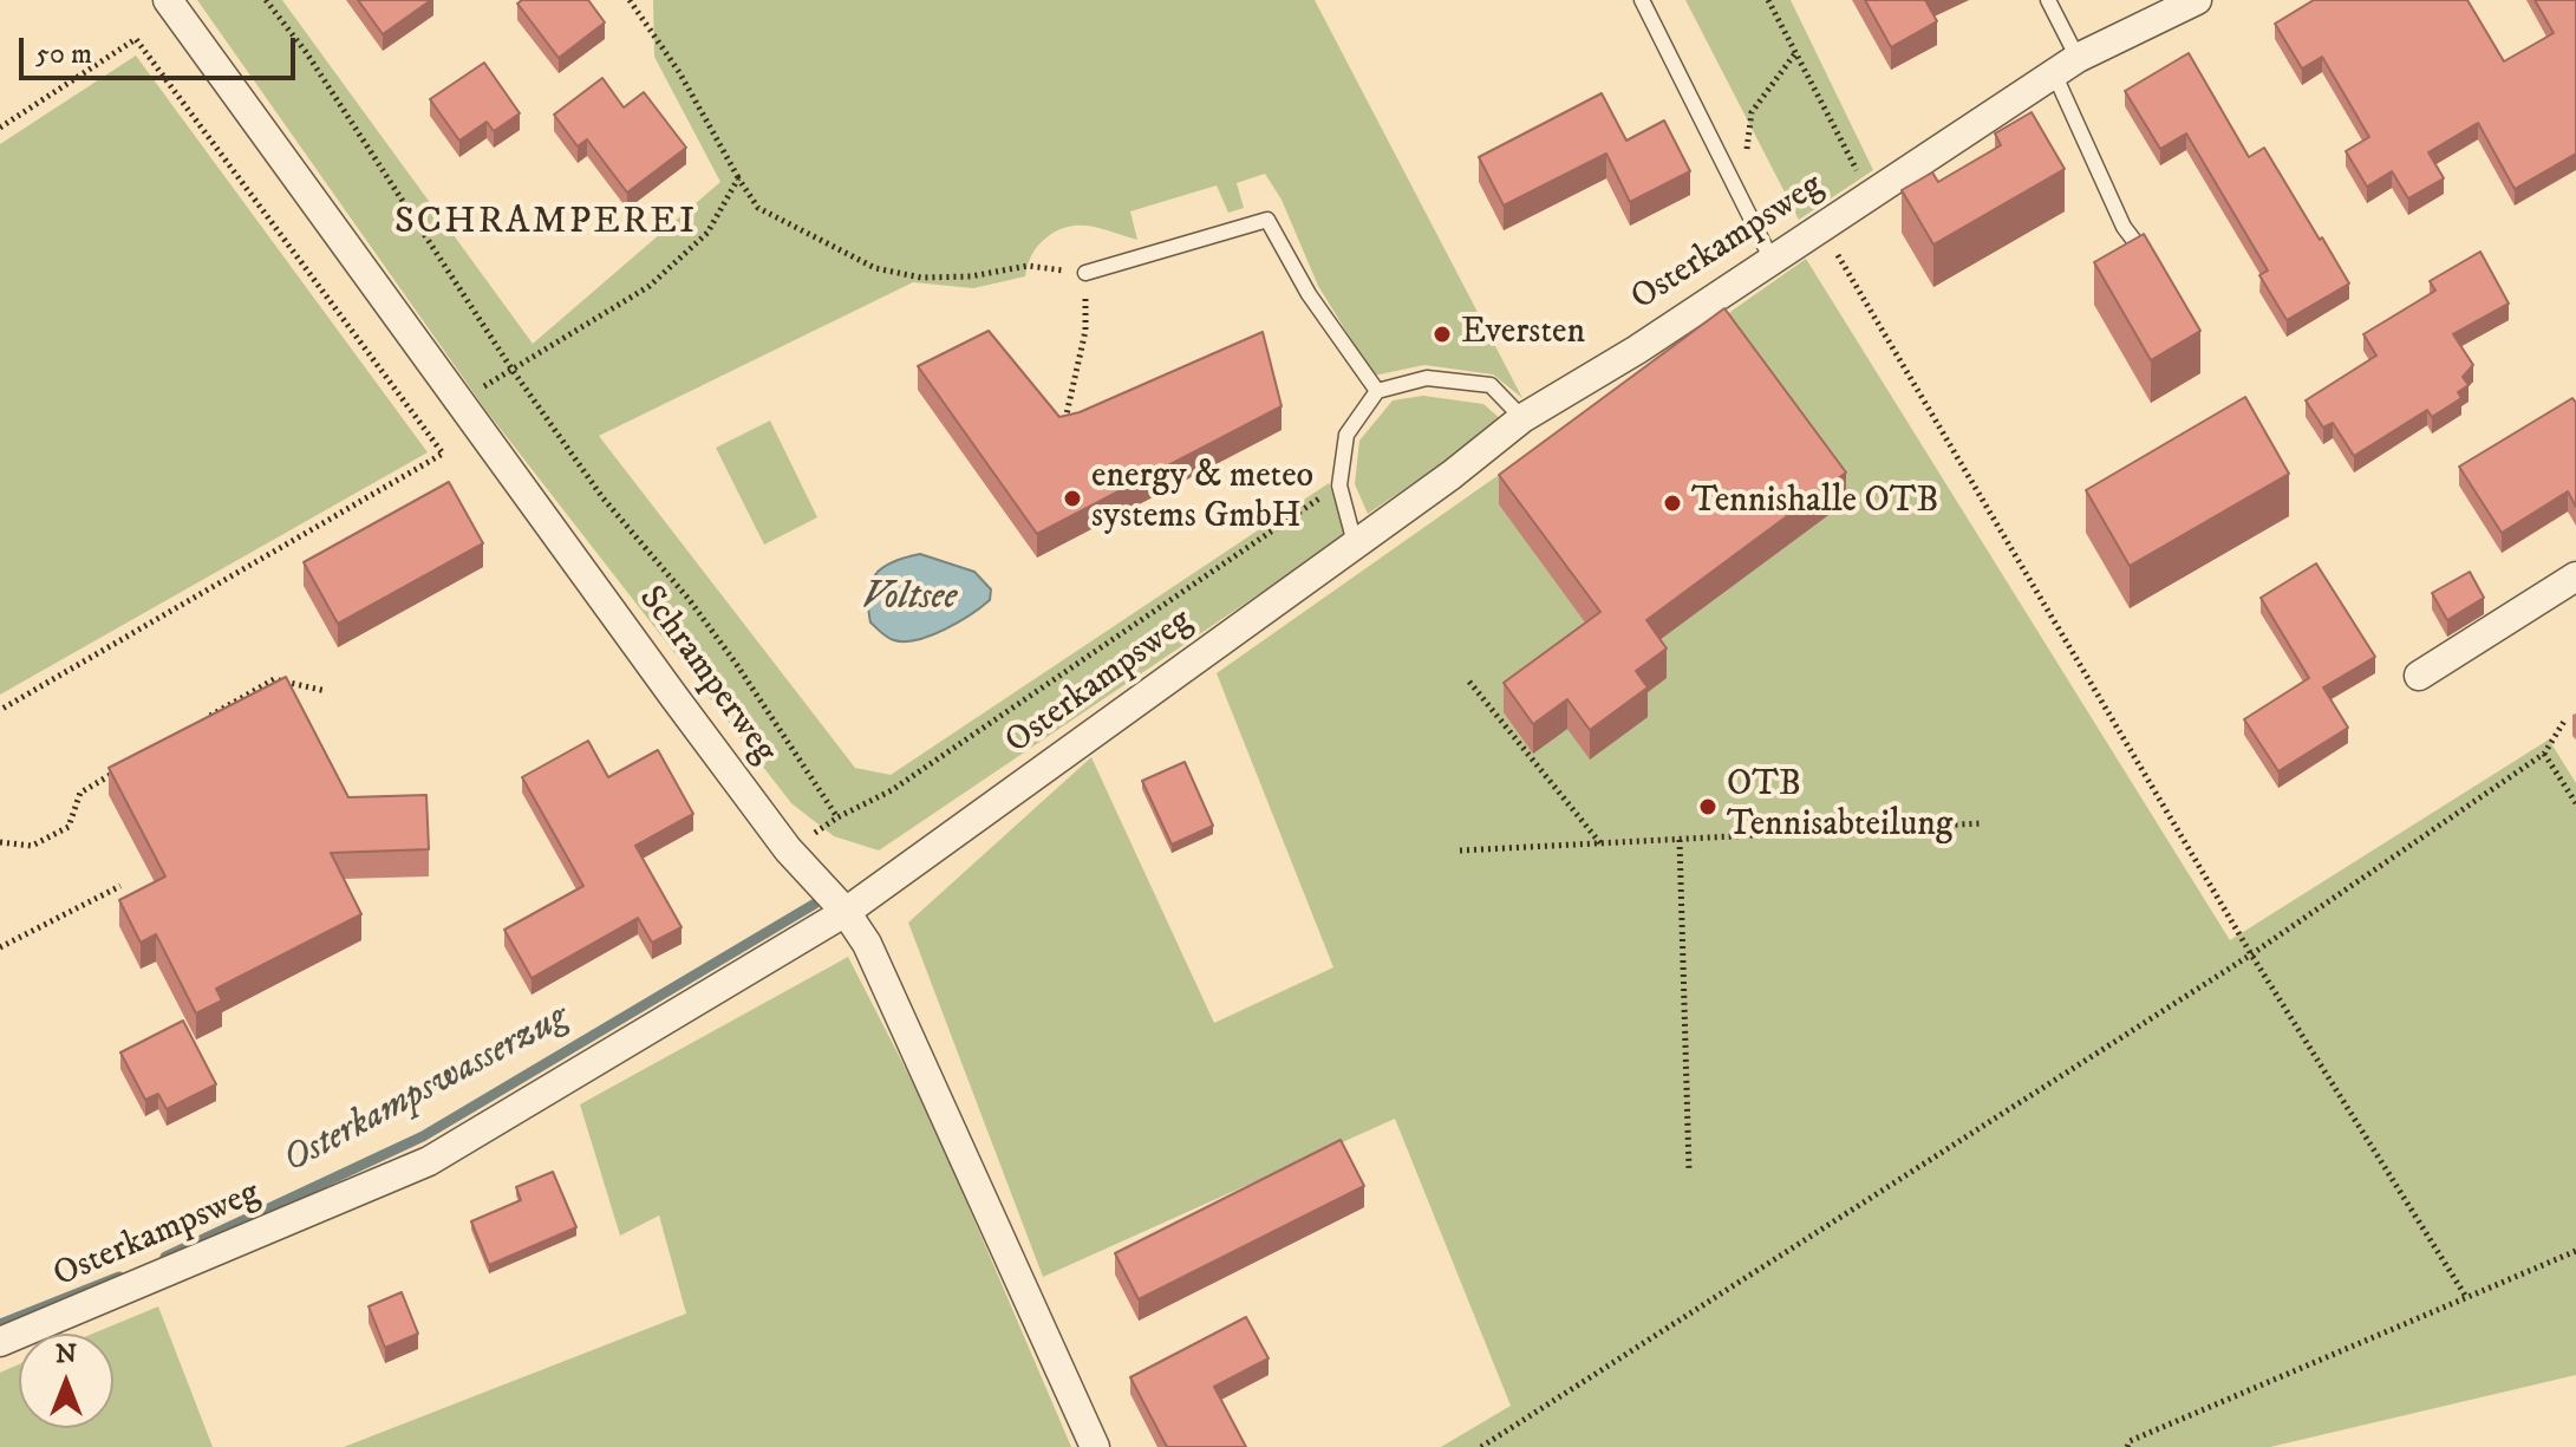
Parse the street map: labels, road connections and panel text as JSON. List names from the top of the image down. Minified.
{"streets":{"street":["Osterkampsweg","Schramperweg"]},"crossings":[["Osterkampsweg","Schramperweg"]],"districts":["SCHRAMPEREI"],"water":["Voltsee","Osterkampswasserzug"],"places":["Eversten","energy & meteo systems GmbH","Tennishalle OTB","OTB Tennisabteilung"],"scale_bar":"50 m","north":"top"}
